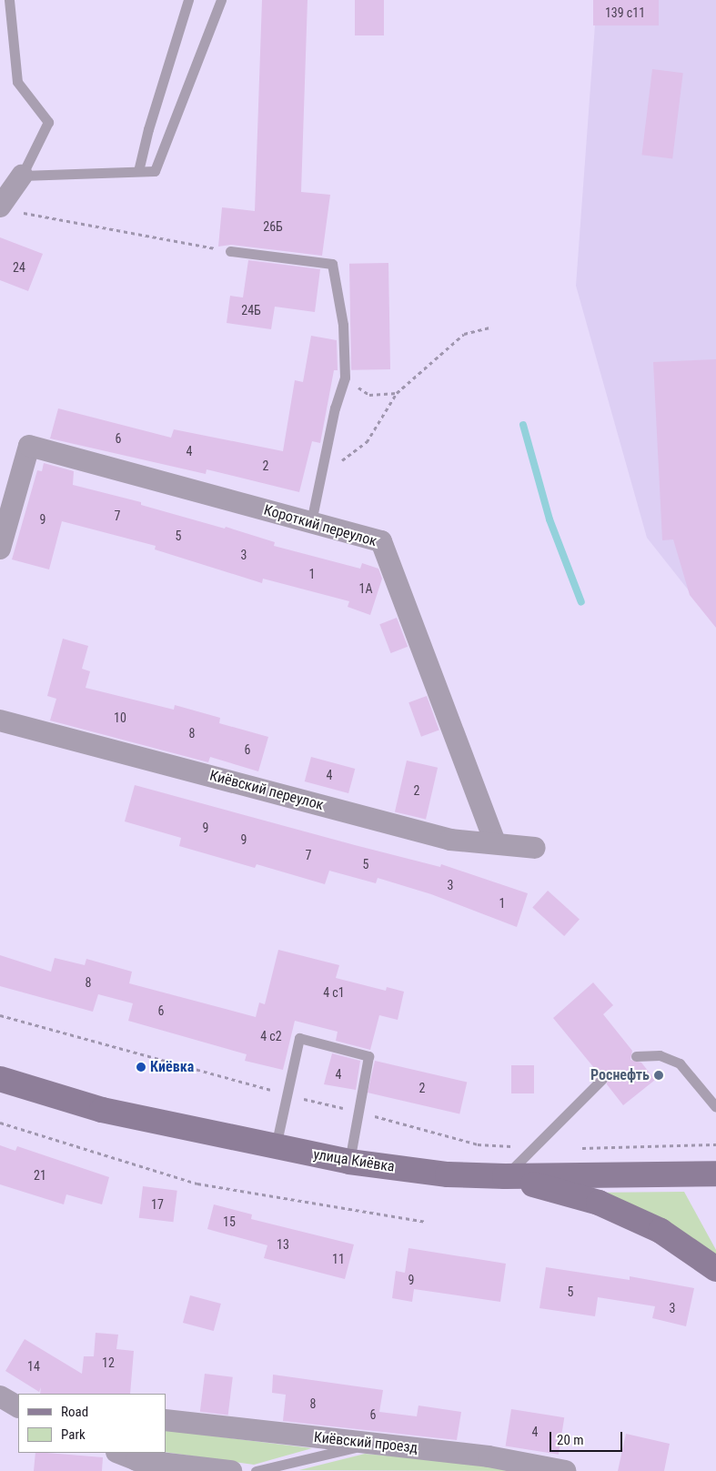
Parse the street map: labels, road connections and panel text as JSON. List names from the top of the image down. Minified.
{"streets":{"main road":["улица Киёвка"],"street":["Короткий переулок","Киёвский переулок","Киёвский проезд"]},"crossings":[["Короткий переулок","Киёвский переулок"]],"places":["Киёвка","Роснефть"],"house_numbers":["139 с11","26Б","24","24Б","6","4","2","7","9","5","3","1","1А","10","8","6","4","2","9","9","7","5","3","1","8","4 с1","6","4 с2","4","2","21","17","15","13","11","9","5","3","12","14","8","6","4"],"legend":["Road","Park"],"scale_bar":"20 m"}
